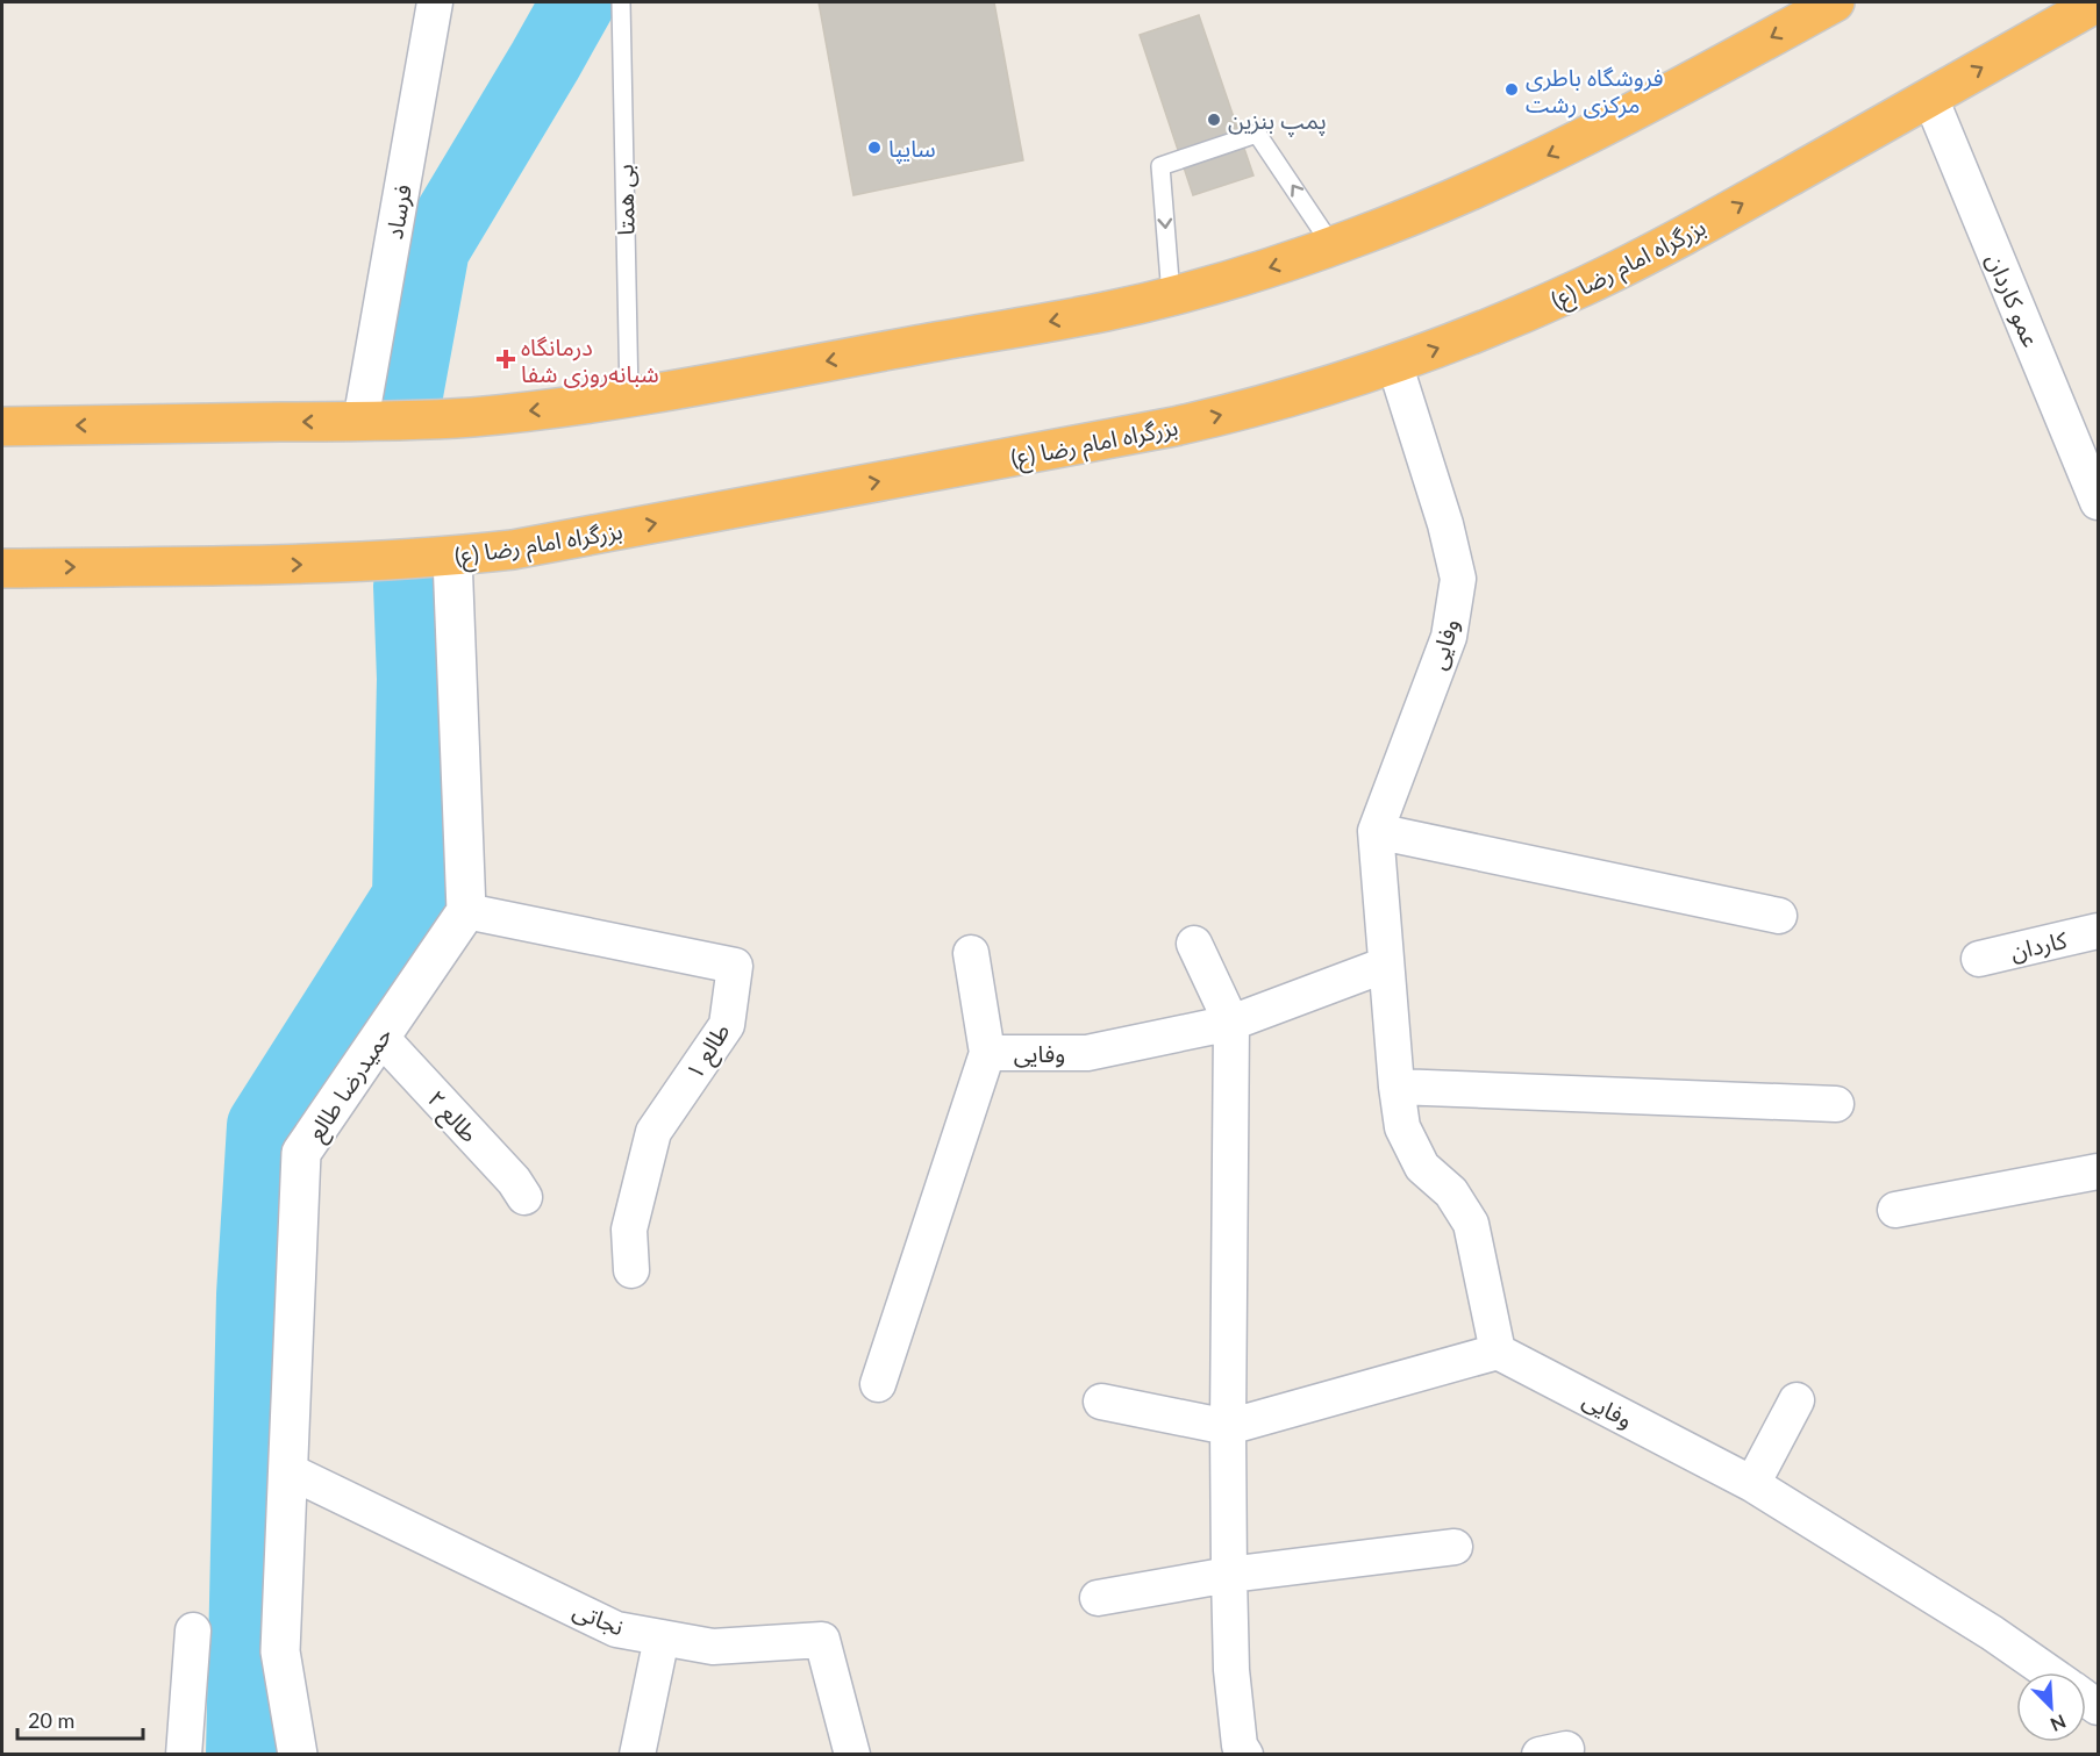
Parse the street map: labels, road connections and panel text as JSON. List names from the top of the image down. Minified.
{"streets":{"highway":["بزرگراه امام رضا (ع)"],"main road":["حمیدرضا طالع"],"street":["فرساد","عمو کاردان","وفایی","کاردان","طالع ۱","طالع ۲","نجاتی"],"lane":["بی همتا"]},"crossings":[["بزرگراه امام رضا (ع)","عمو کاردان"],["بزرگراه امام رضا (ع)","وفایی"],["طالع ۱","حمیدرضا طالع"],["حمیدرضا طالع","طالع ۲"],["حمیدرضا طالع","نجاتی"]],"places":{"other":["فروشگاه باطری مرکزی رشت","پمپ بنزین","سایپا"],"health":["درمانگاه شبانه‌روزی شفا"]},"scale_bar":"20 m","north":"bottom right"}
